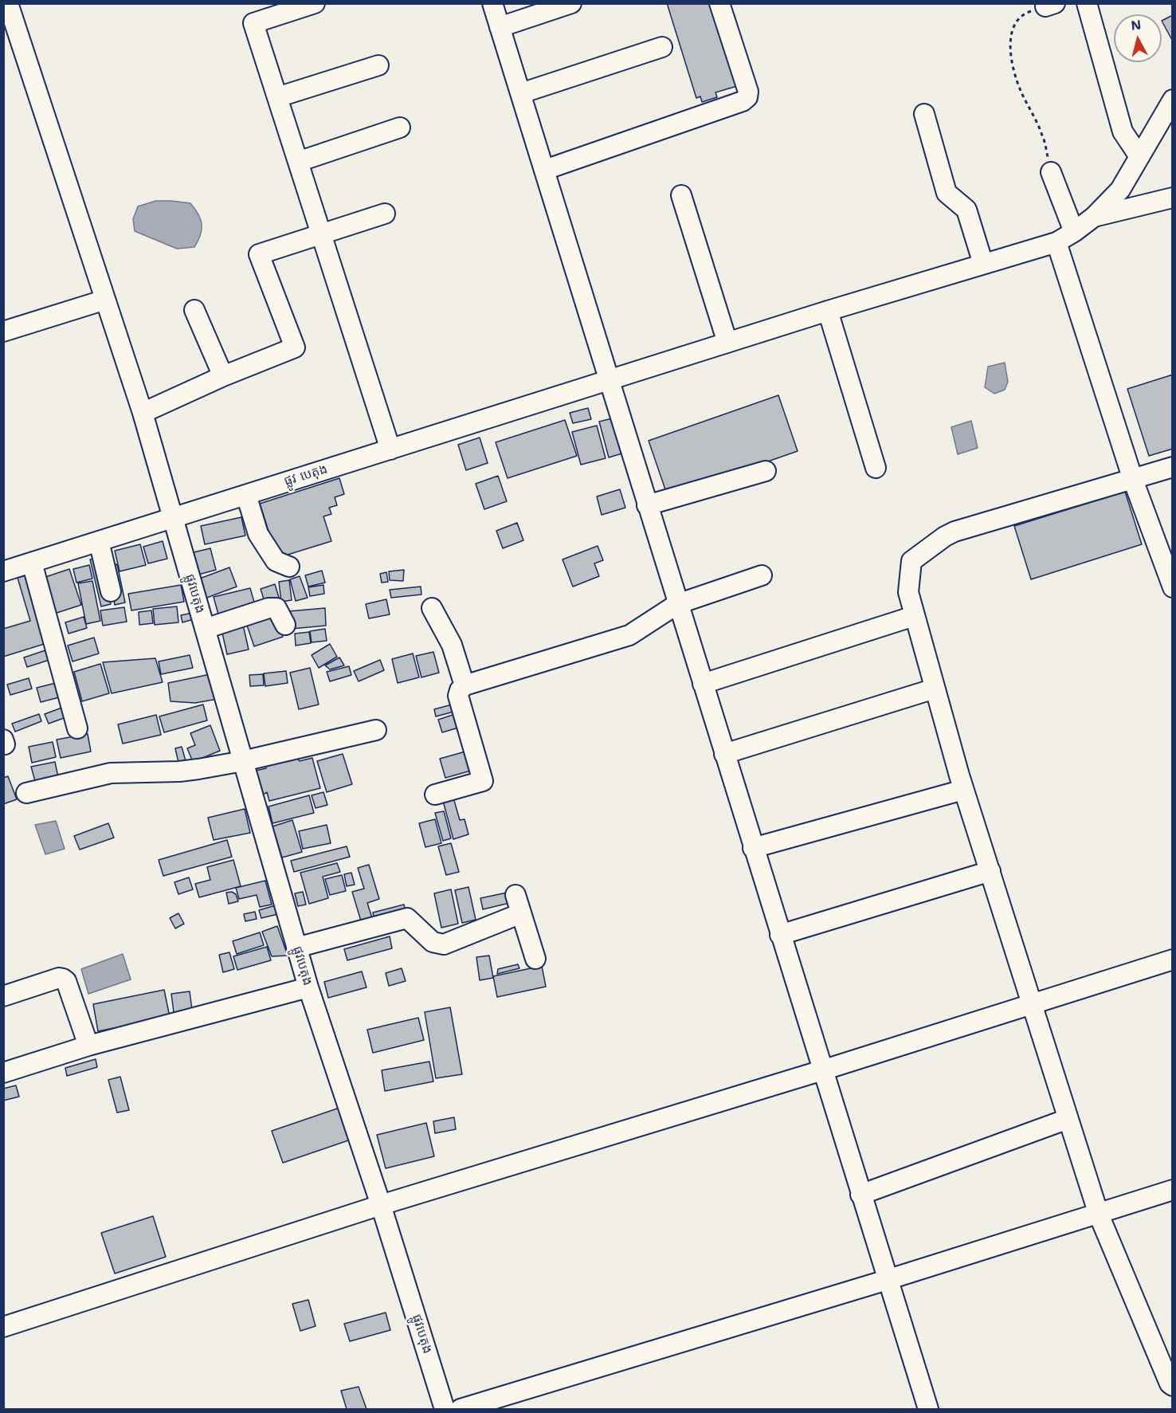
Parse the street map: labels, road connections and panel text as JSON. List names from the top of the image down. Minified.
{"streets":{"street":["ផ្លូវ បេតុង","ផ្លូវបេតុង"]},"crossings":[["ផ្លូវ បេតុង","ផ្លូវបេតុង"]],"north":"top"}
